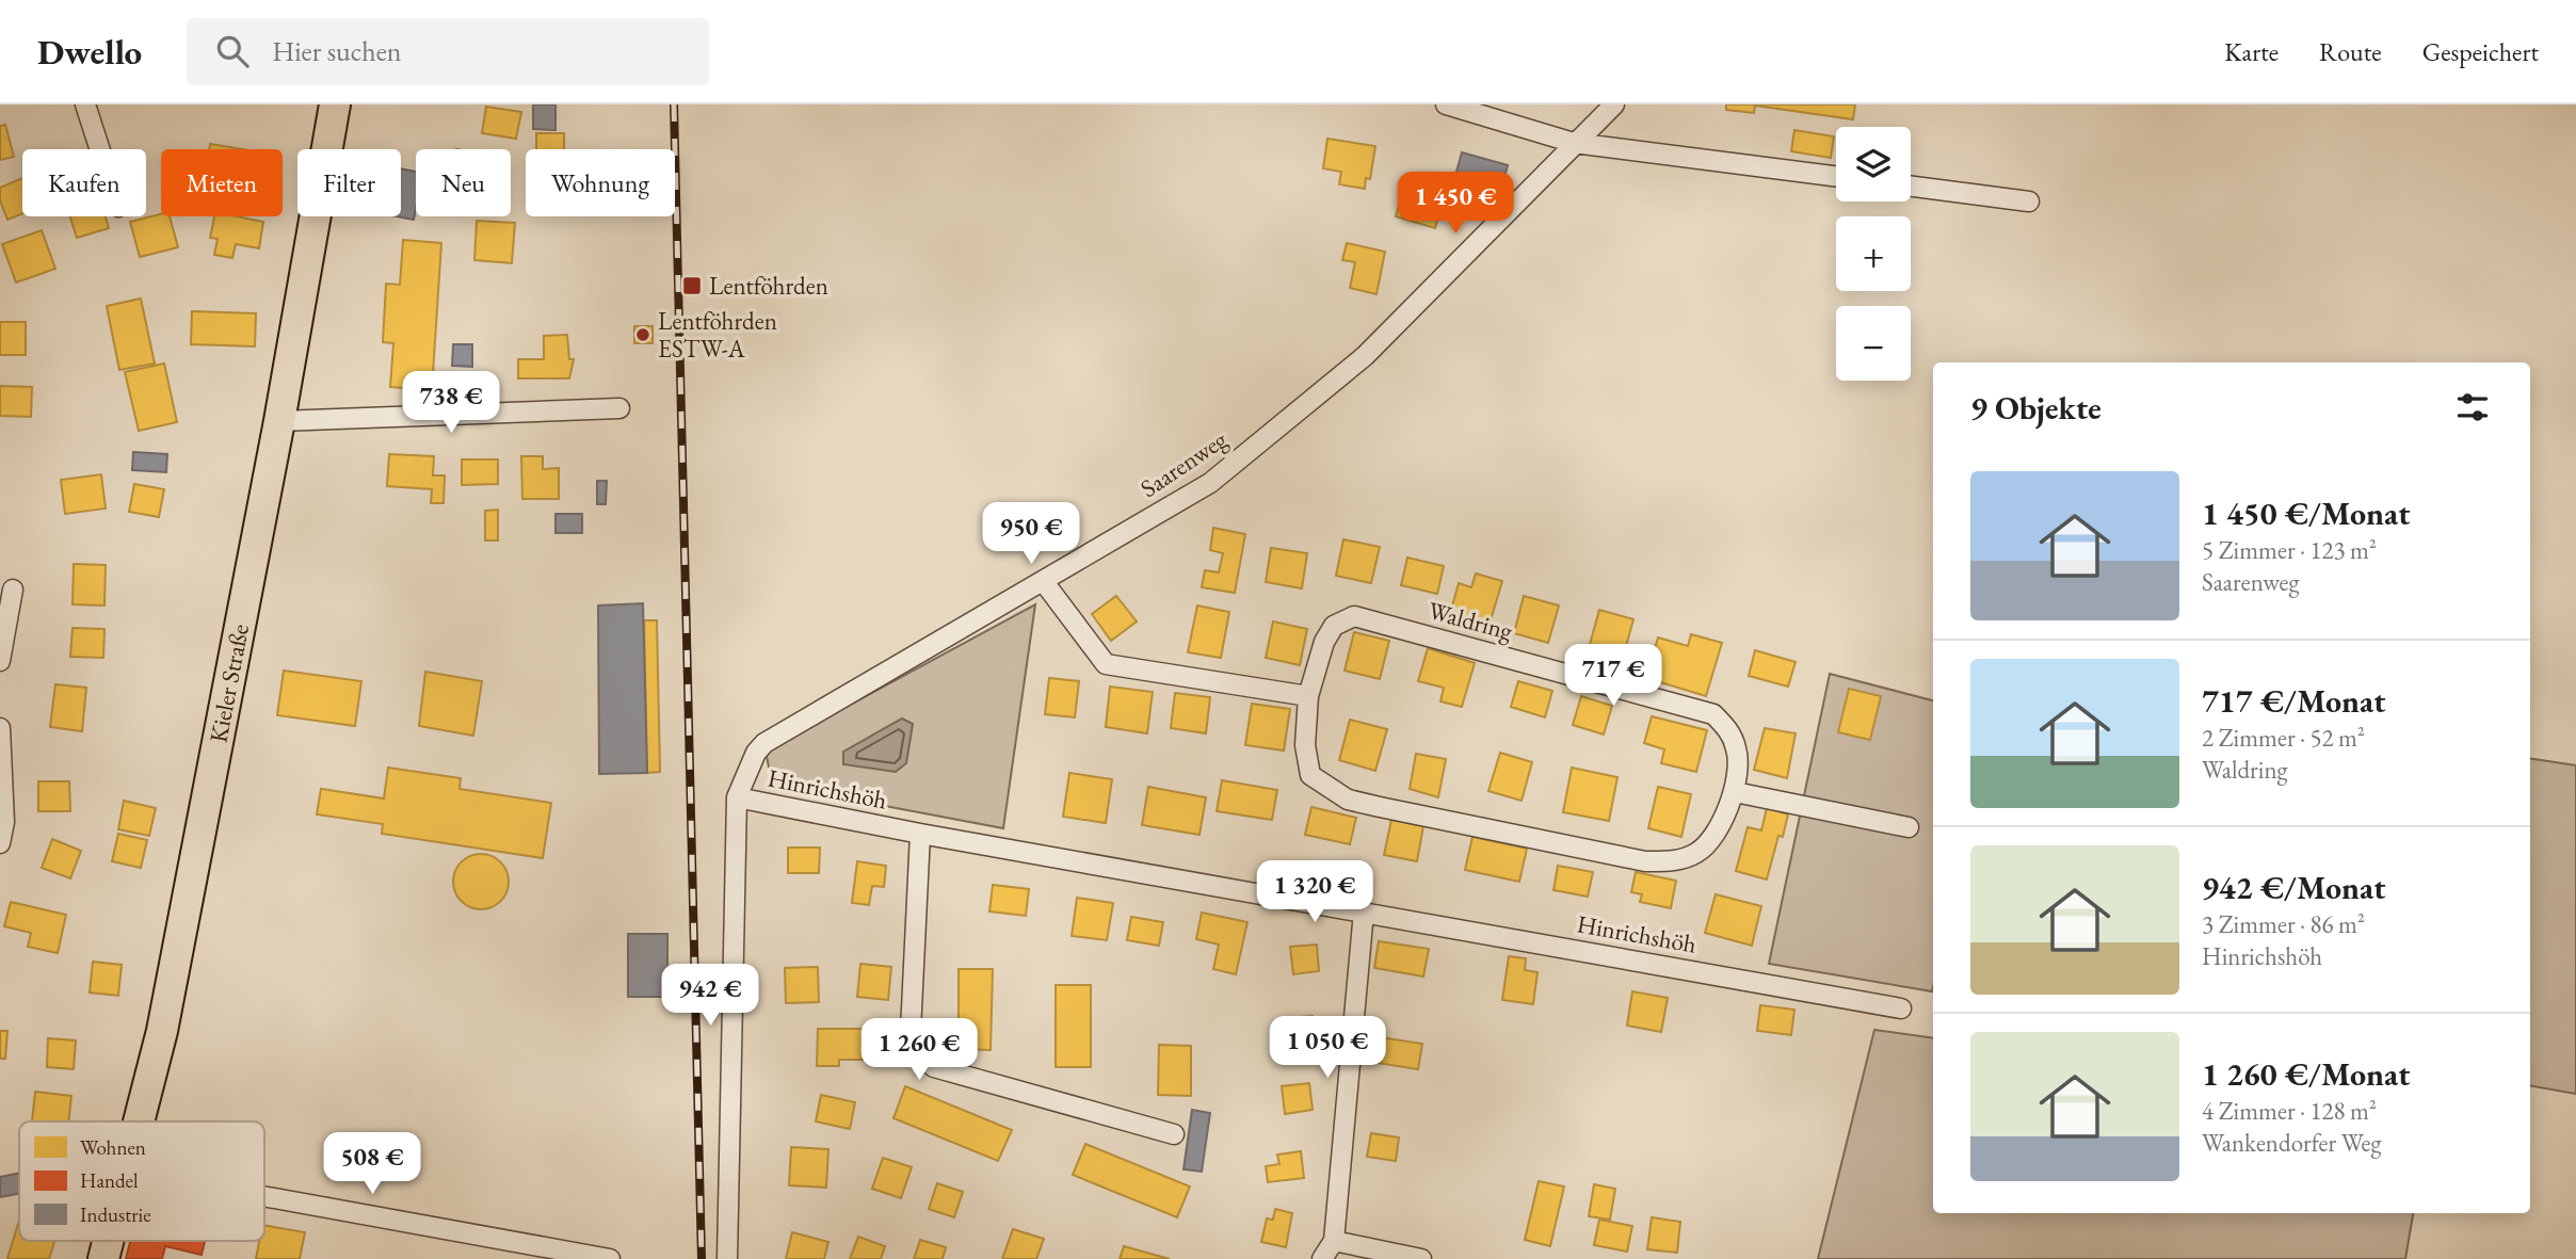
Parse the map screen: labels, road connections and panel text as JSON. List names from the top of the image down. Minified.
{"streets":{"main road":["Kieler Straße"],"street":["Saarenweg","Waldring","Hinrichshöh"]},"crossings":[["Saarenweg","Hinrichshöh"]],"places":{"transit":["Lentföhrden"],"other":["Lentföhrden ESTW-A"]},"legend":["Wohnen","Handel","Industrie"],"page":{"header":"Dwello","search":"Hier suchen","nav":["Karte","Route","Gespeichert"],"map_buttons":["+","−"],"chip":["Kaufen","Mieten","Filter","Neu","Wohnung"],"price":["1 450 €","738 €","950 €","717 €","1 320 €","942 €","1 050 €","1 260 €","508 €"],"heading":"9 Objekte","list":[{"name":"1 450 €/Monat","note":"5 Zimmer · 123 m² · Saarenweg"},{"name":"717 €/Monat","note":"2 Zimmer · 52 m² · Waldring"},{"name":"942 €/Monat","note":"3 Zimmer · 86 m² · Hinrichshöh"},{"name":"1 260 €/Monat","note":"4 Zimmer · 128 m² · Wankendorfer Weg"}]}}
